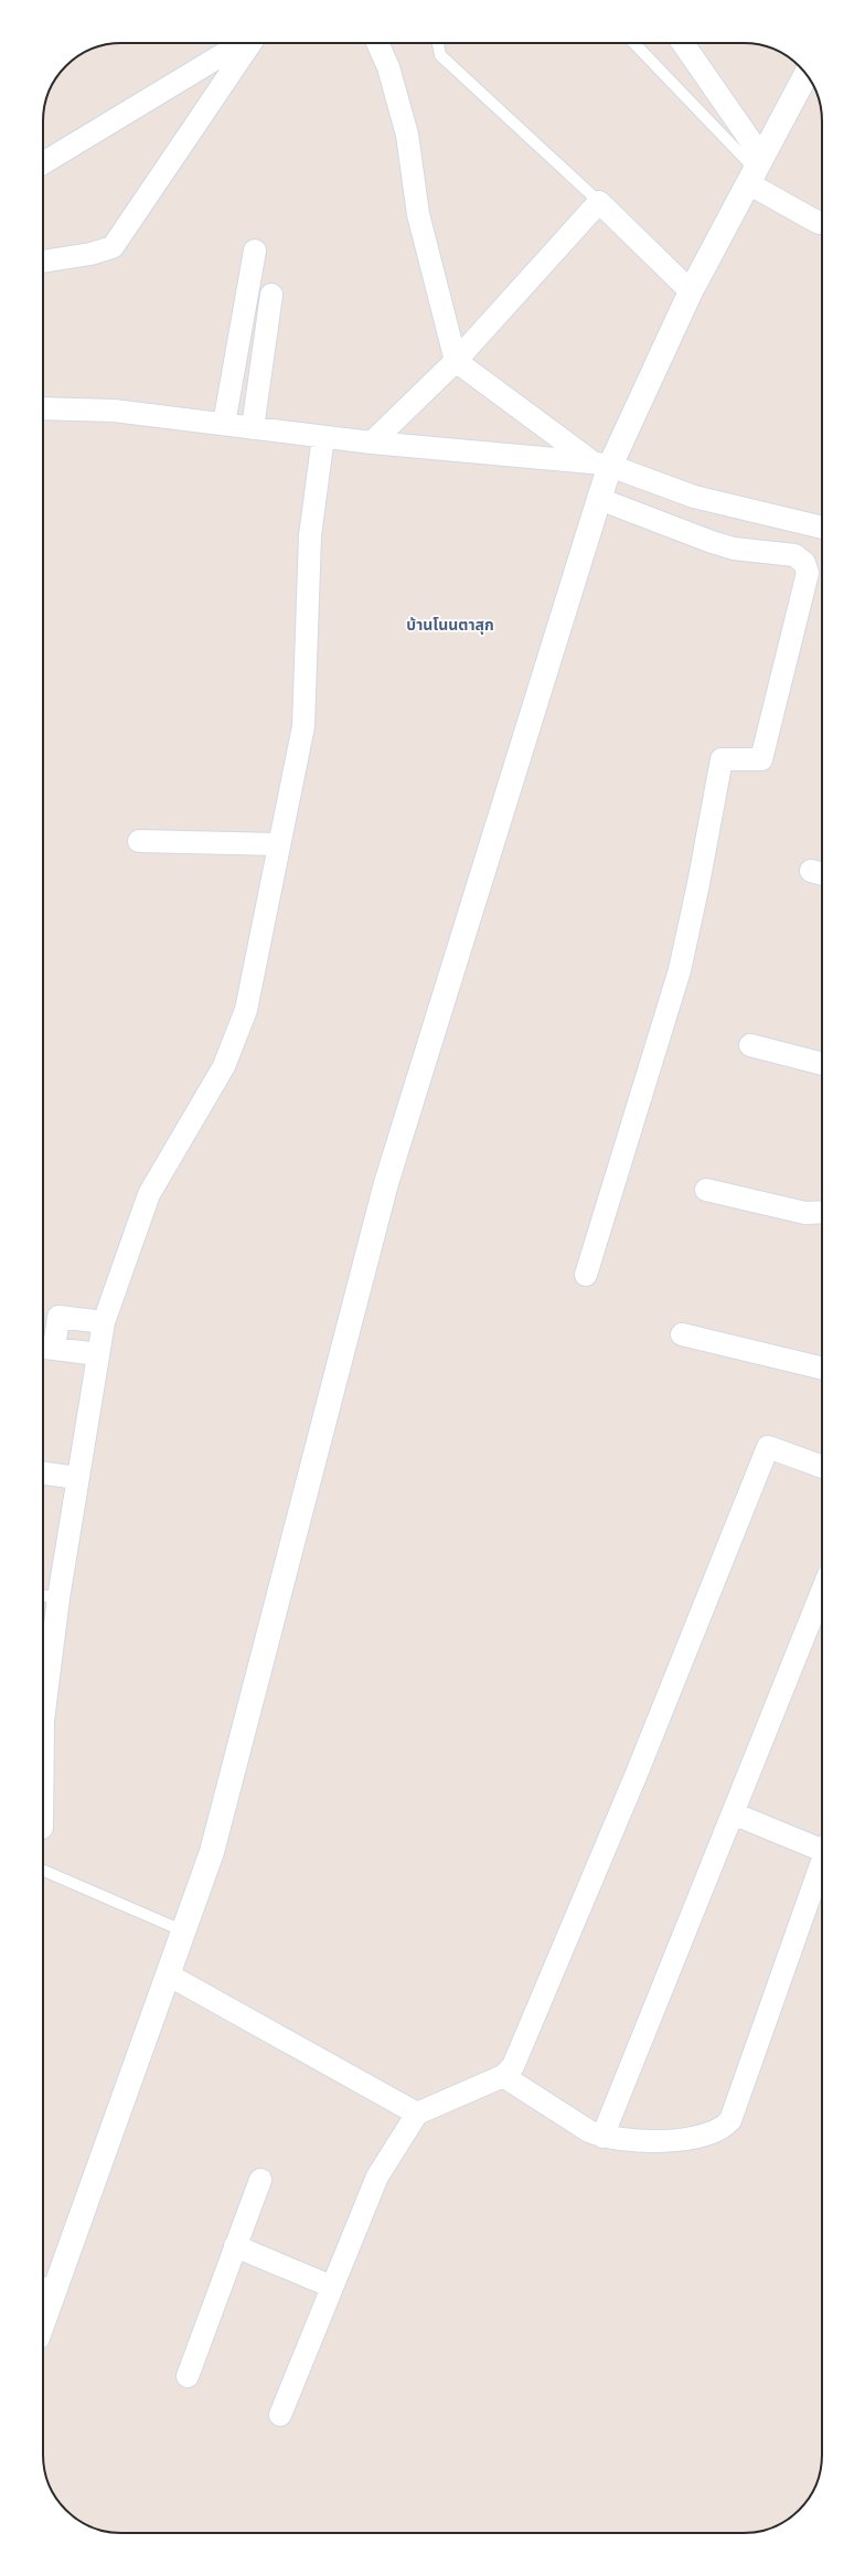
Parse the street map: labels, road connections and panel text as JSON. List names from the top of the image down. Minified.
{"districts":["บ้านโนนตาสุก"]}
